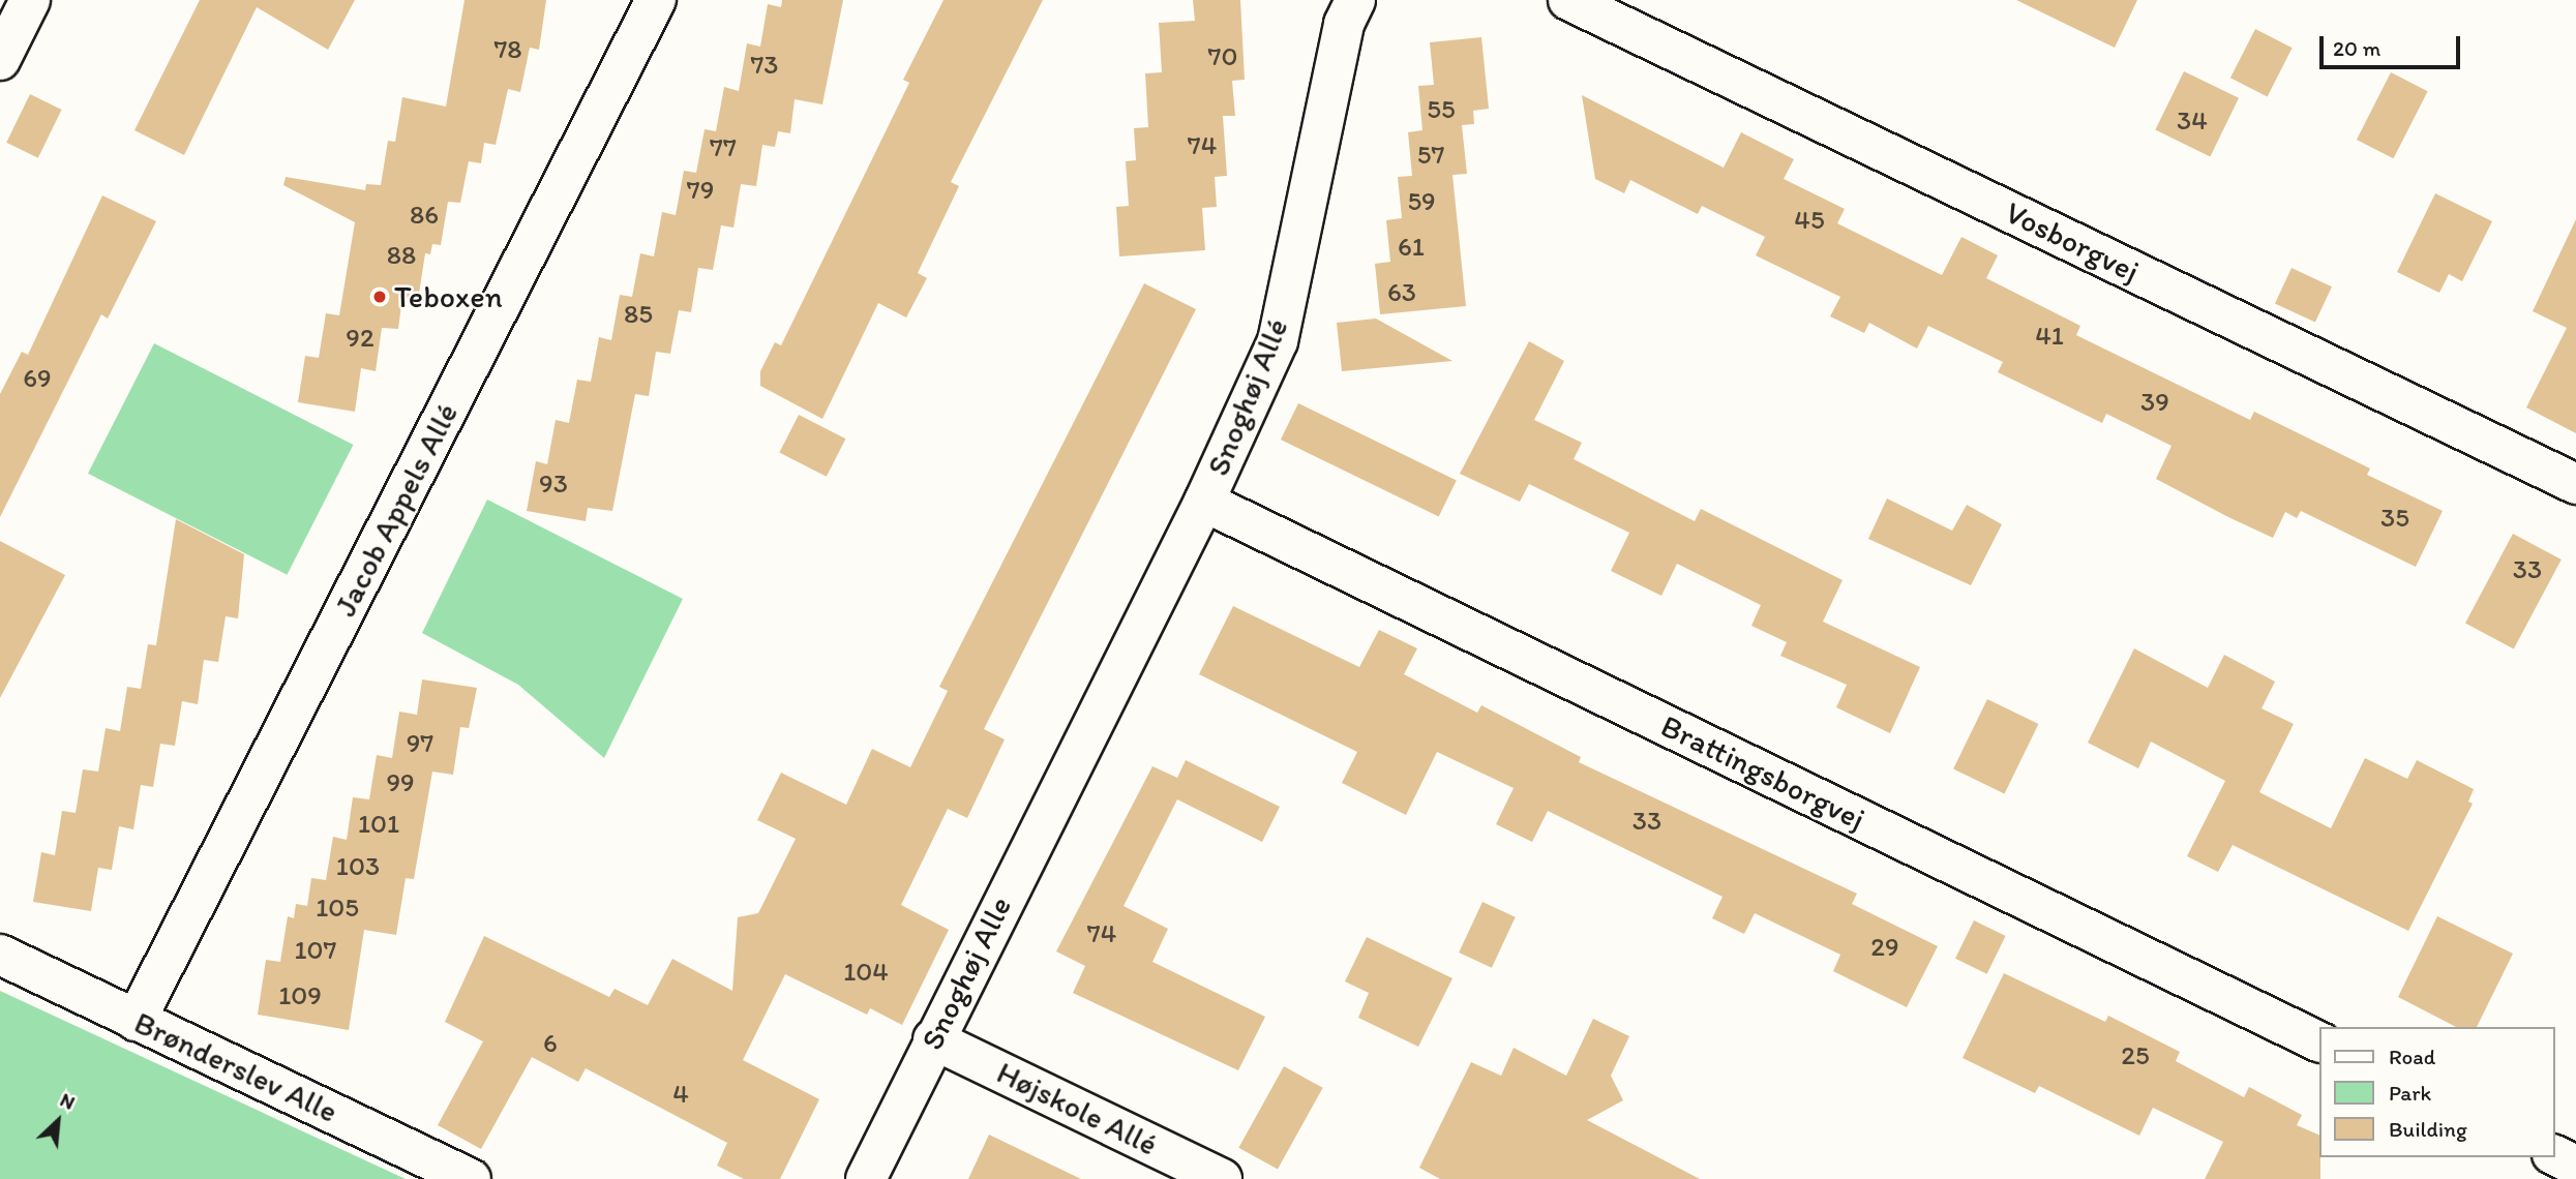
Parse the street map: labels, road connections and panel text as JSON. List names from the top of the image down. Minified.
{"streets":{"street":["Vosborgvej","Snoghøj Allé","Jacob Appels Allé","Brattingsborgvej","Snoghøj Alle","Brønderslev Alle","Højskole Allé"]},"crossings":[["Snoghøj Allé","Brattingsborgvej"],["Snoghøj Allé","Snoghøj Alle"],["Jacob Appels Allé","Brønderslev Alle"],["Snoghøj Alle","Højskole Allé"]],"places":["Teboxen"],"house_numbers":["78","70","73","55","34","74","77","57","79","59","86","45","61","88","63","85","41","92","69","39","93","35","33","97","99","33","101","103","105","74","29","107","104","109","6","25","4"],"legend":["Road","Park","Building"],"scale_bar":"20 m","north":"top right"}
